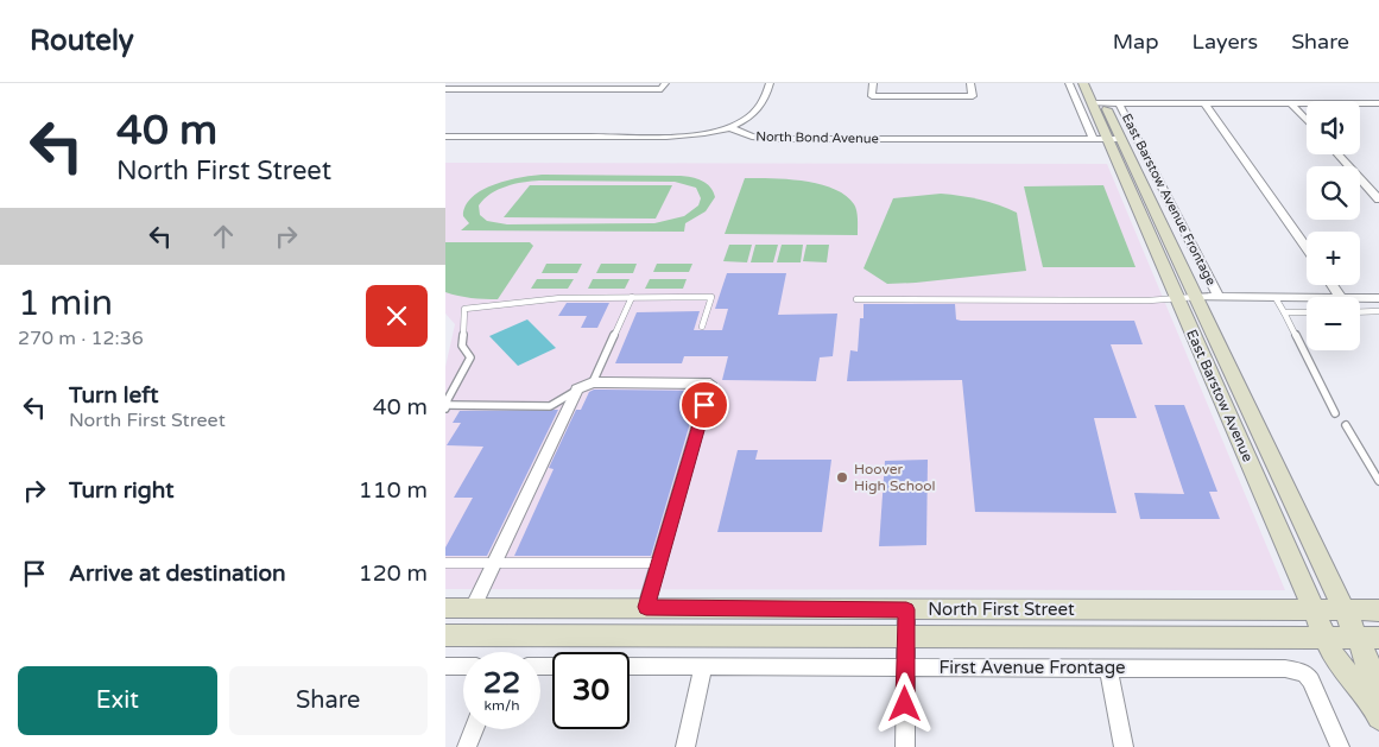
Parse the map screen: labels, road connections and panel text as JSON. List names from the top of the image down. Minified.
{"streets":{"main road":["East Barstow Avenue","North First Street"],"street":["North Bond Avenue","East Barstow Avenue Frontage","First Avenue Frontage"]},"crossings":[["North Bond Avenue","East Barstow Avenue"],["East Barstow Avenue","North First Street"]],"places":["Hoover High School"],"page":{"header":"Routely","nav":["Map","Layers","Share"],"turn":["40 m","North First Street"],"map_buttons":["+","−"],"heading":["1 min","270 m · 12:36"],"list":[{"name":"Turn left","note":"North First Street","value":"40 m"},{"name":"Turn right","value":"110 m"},{"name":"Arrive at destination","value":"120 m"}],"speed":"22 km/h","limit":"30","buttons":["Exit","Share"]}}
